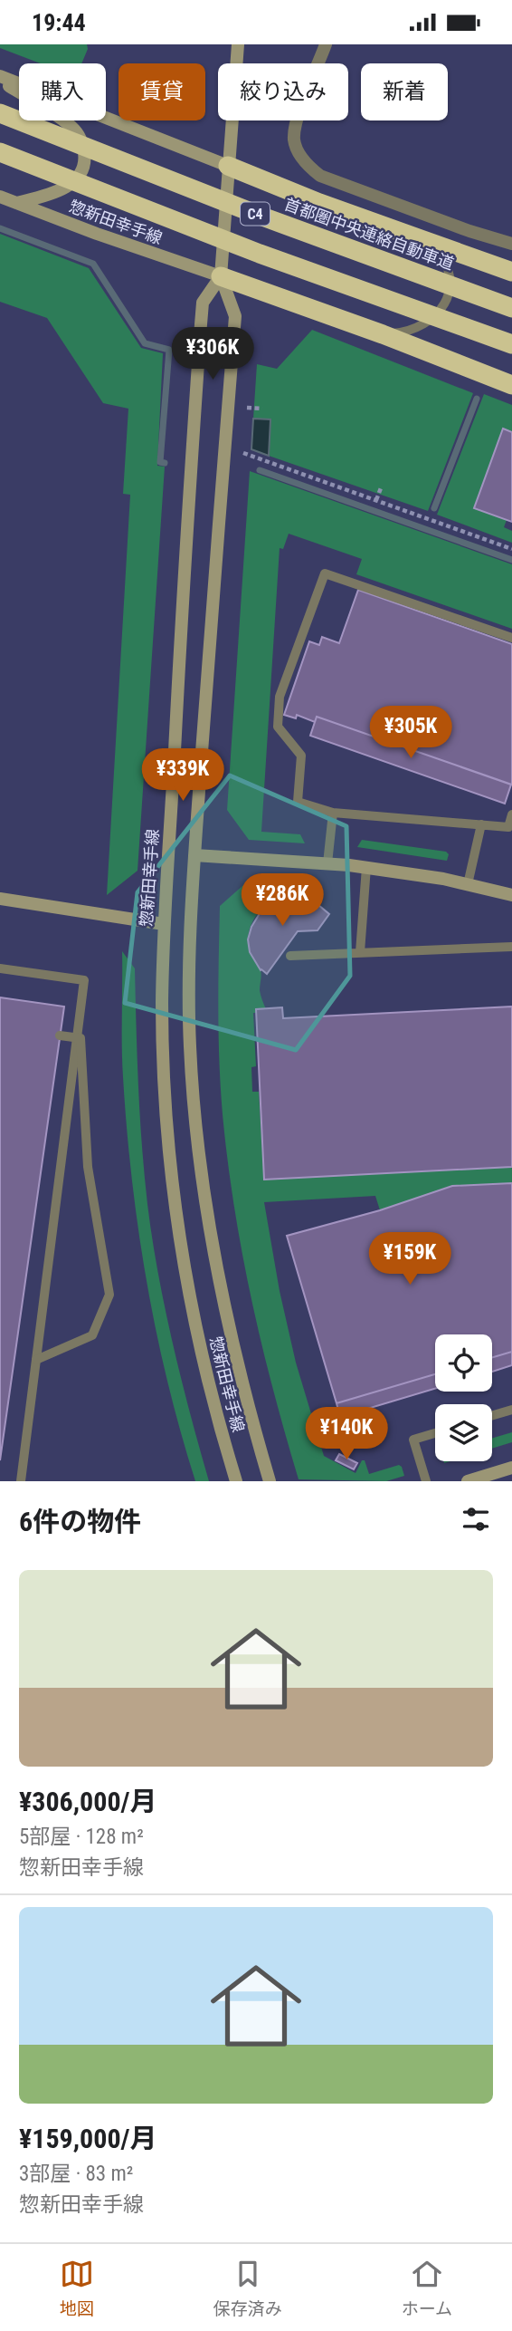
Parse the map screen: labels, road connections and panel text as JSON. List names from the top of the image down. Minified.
{"streets":{"highway":["C4","首都圏中央連絡自動車道"],"main road":["惣新田幸手線"]},"page":{"status":"19:44","chip":["購入","賃貸","絞り込み","新着"],"price":["¥306K","¥305K","¥339K","¥286K","¥159K","¥140K"],"heading":"6件の物件","list":[{"name":"¥306,000/月","note":"5部屋 · 128 m² · 惣新田幸手線"},{"name":"¥159,000/月","note":"3部屋 · 83 m² · 惣新田幸手線"}],"tabs":["地図","保存済み","ホーム"]}}
